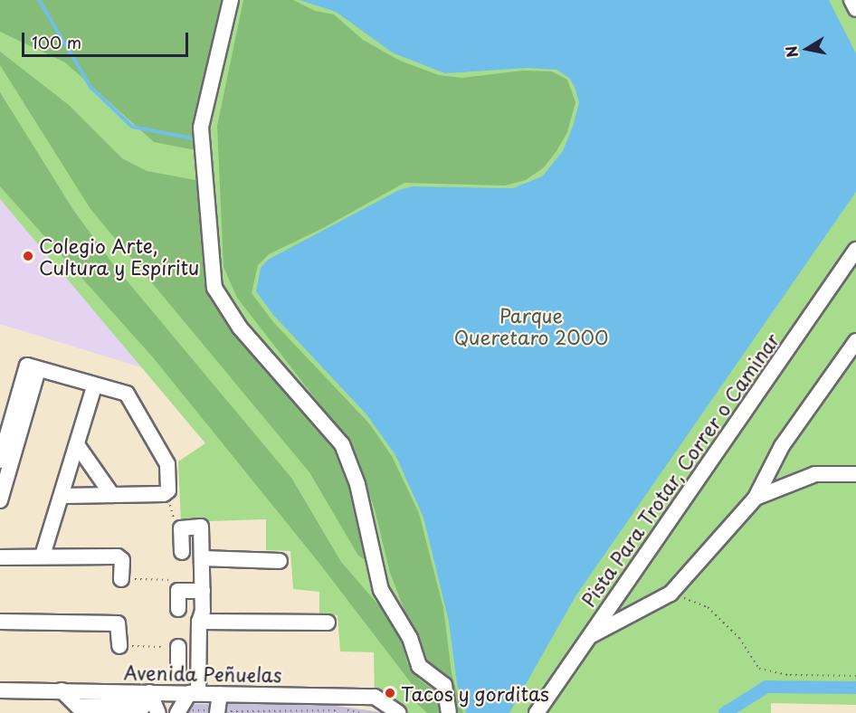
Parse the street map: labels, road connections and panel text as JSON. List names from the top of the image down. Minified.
{"streets":{"street":["Pista Para Trotar, Correr o Caminar","Avenida Peñuelas"]},"parks":["Parque Queretaro 2000"],"places":["Colegio Arte, Cultura y Espíritu","Tacos y gorditas"],"scale_bar":"100 m","north":"left"}
